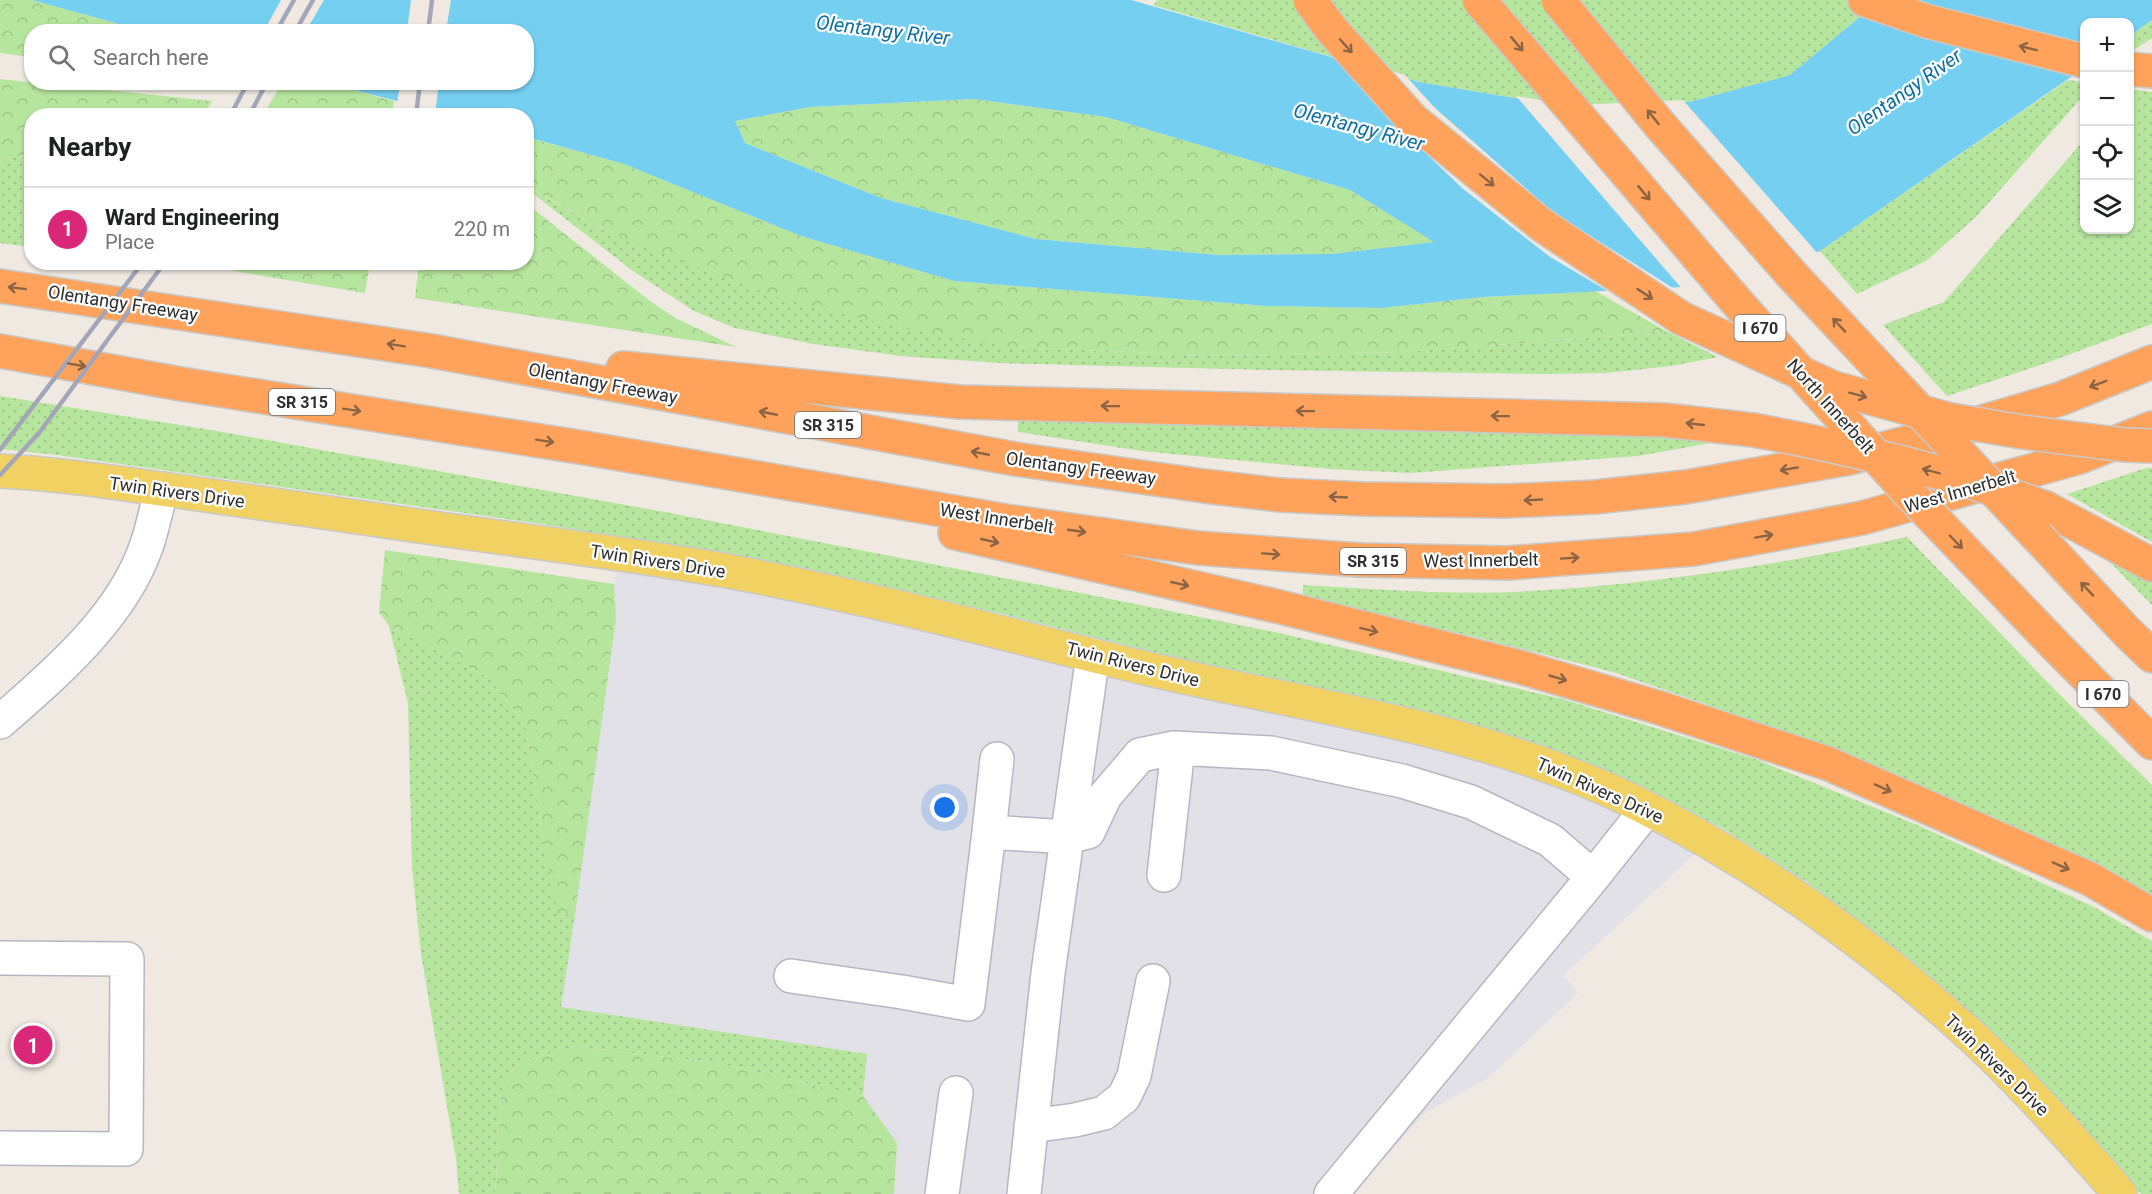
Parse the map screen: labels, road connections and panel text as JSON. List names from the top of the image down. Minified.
{"streets":{"highway":["Olentangy Freeway","I 670","SR 315","North Innerbelt","West Innerbelt"],"main road":["Twin Rivers Drive"]},"crossings":[["SR 315","West Innerbelt"]],"water":["Olentangy River"],"page":{"map_buttons":["+","−"],"search":"Search here","heading":"Nearby","list":[{"mark":"1","name":"Ward Engineering","note":"Place","value":"220 m"}],"pins":"1"}}
